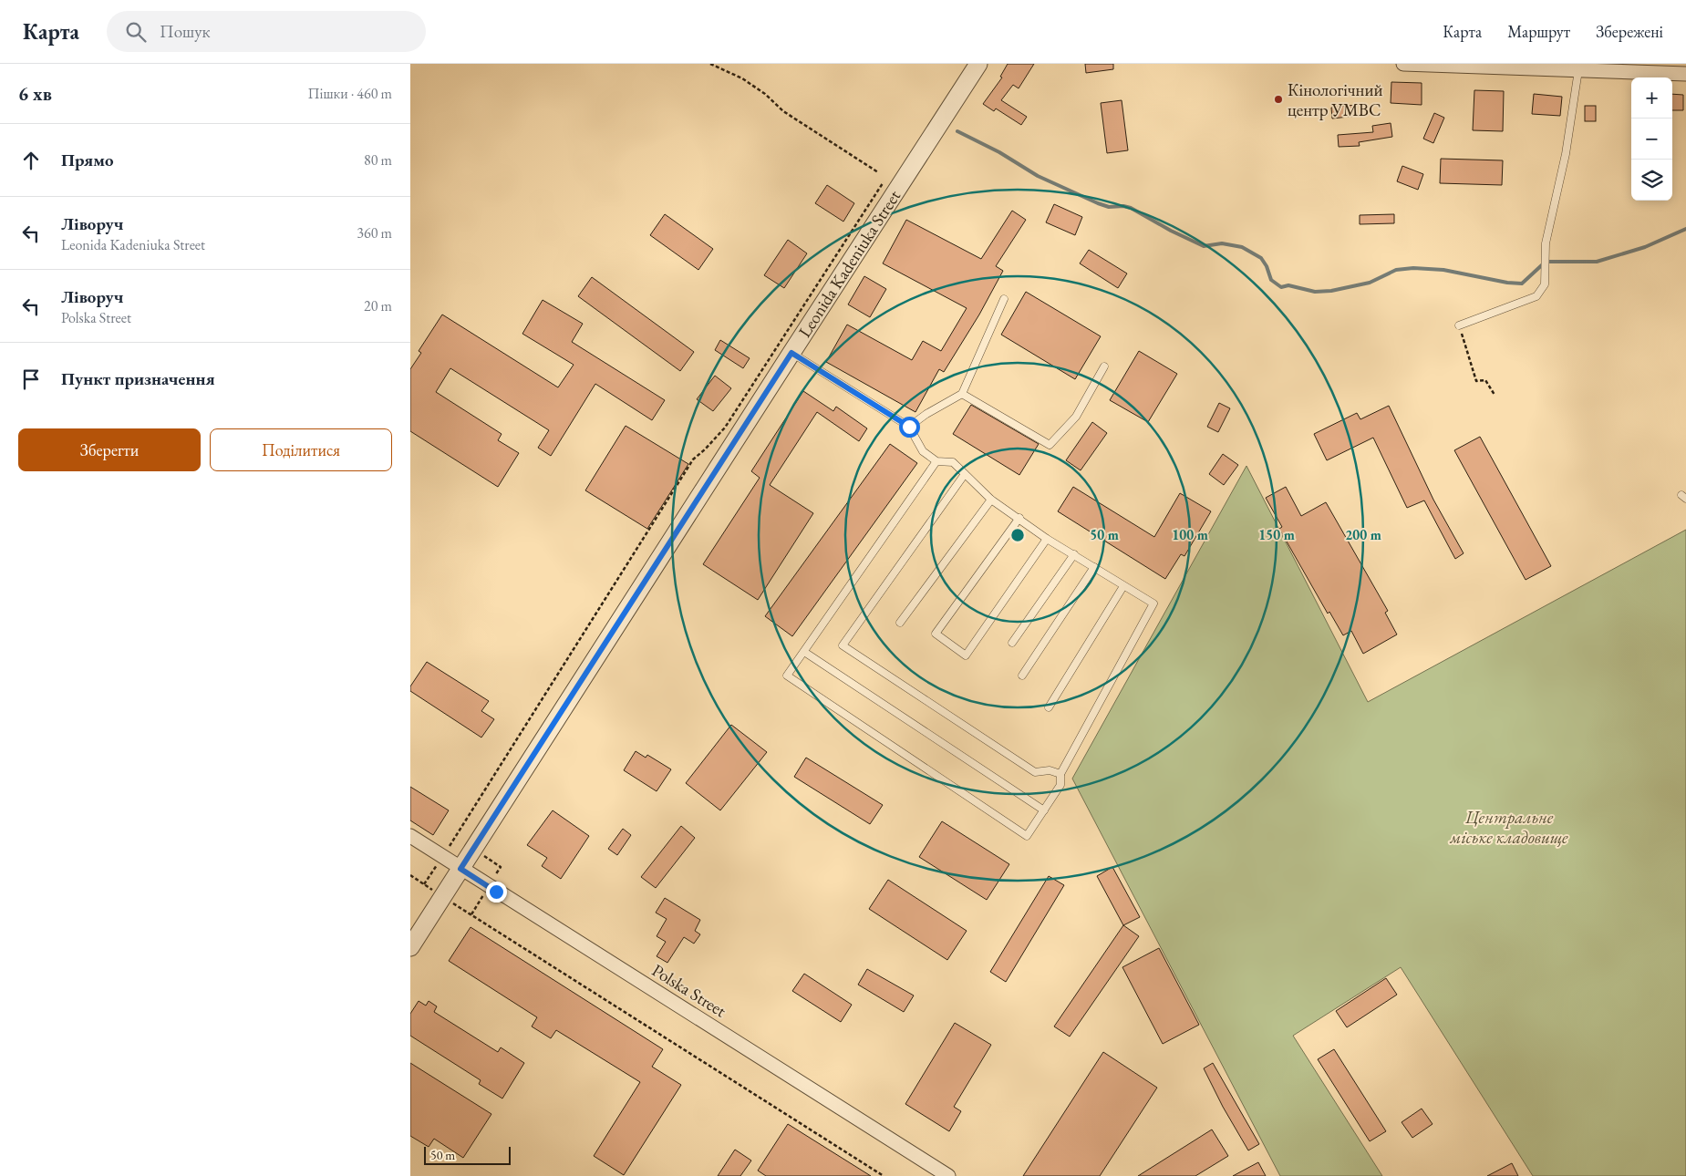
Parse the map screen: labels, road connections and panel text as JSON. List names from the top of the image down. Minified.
{"streets":{"street":["Leonida Kadeniuka Street","Polska Street"]},"crossings":[["Leonida Kadeniuka Street","Polska Street"]],"parks":["Центральне міське кладовище"],"places":["Кінологічний центр УМВС"],"scale_bar":"50 m","page":{"header":"Карта","search":"Пошук","nav":["Карта","Маршрут","Збережені"],"heading":["6 хв","Пішки · 460 m"],"map_buttons":["+","−"],"list":[["Прямо","80 m"],["Ліворуч","Leonida Kadeniuka Street","360 m"],["Ліворуч","Polska Street","20 m"],"Пункт призначення"],"buttons":["Зберегти","Поділитися"],"scale":"50 m"},"rings":["50 m","100 m","150 m","200 m"]}
